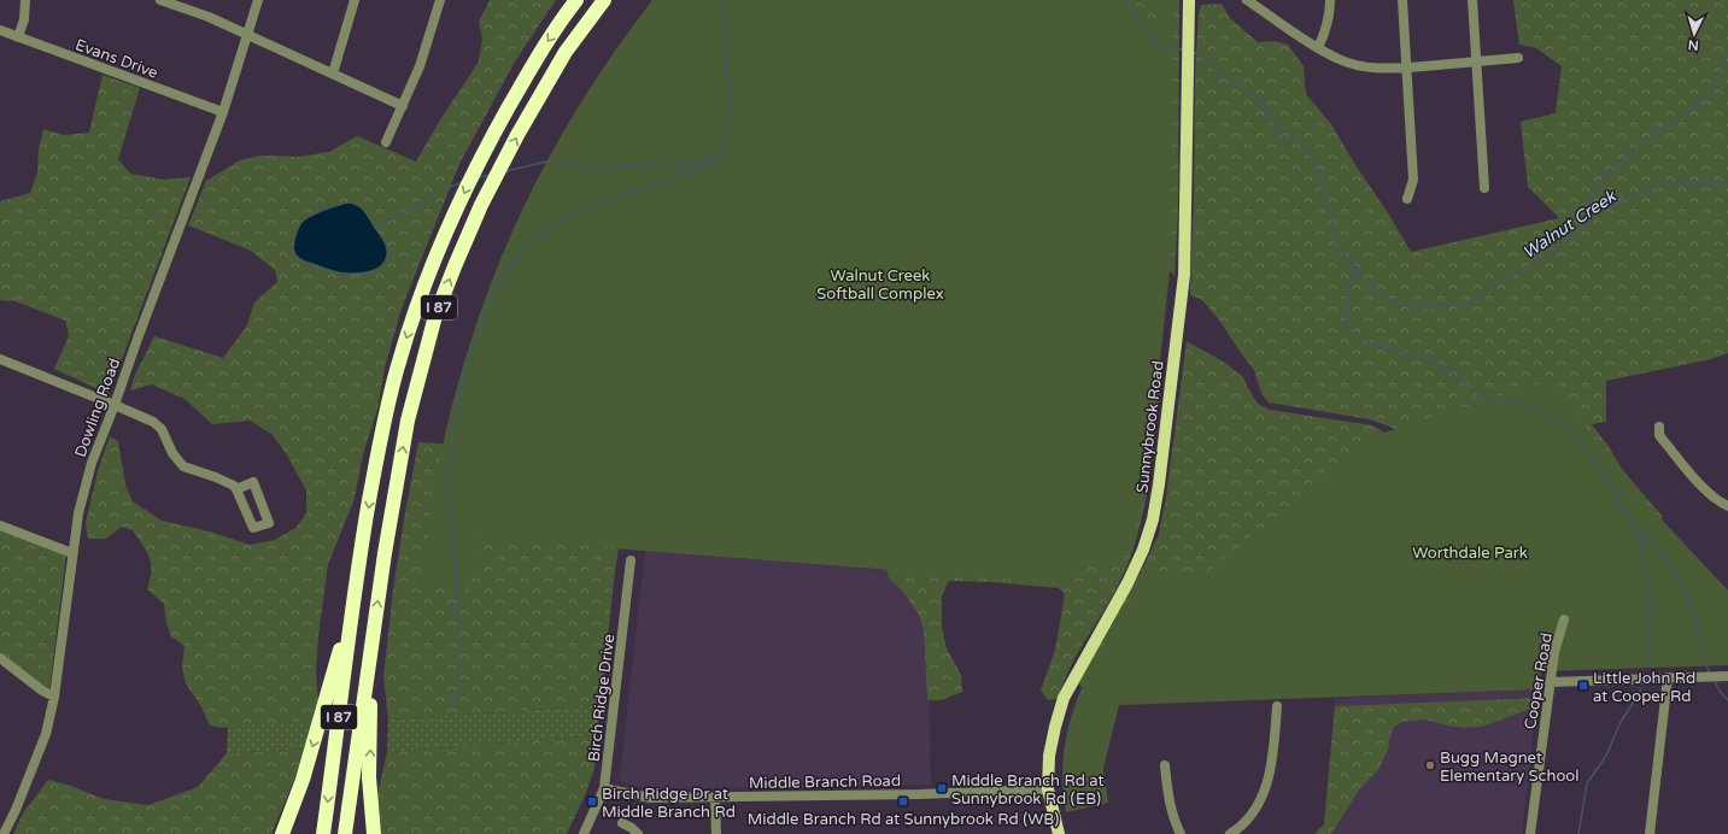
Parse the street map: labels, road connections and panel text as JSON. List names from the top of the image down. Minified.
{"streets":{"highway":["I 87"],"main road":["Sunnybrook Road"],"street":["Evans Drive","Dowling Road","Cooper Road","Birch Ridge Drive","Middle Branch Road"]},"crossings":[["Evans Drive","Dowling Road"],["Sunnybrook Road","Middle Branch Road"],["Birch Ridge Drive","Middle Branch Road"]],"water":["Walnut Creek"],"parks":["Walnut Creek Softball Complex","Worthdale Park"],"places":{"transit":["Little John Rd at Cooper Rd","Middle Branch Rd at Sunnybrook Rd (EB)","Birch Ridge Dr at Middle Branch Rd","Middle Branch Rd at Sunnybrook Rd (WB)"],"other":["Bugg Magnet Elementary School"]},"north":"bottom"}
